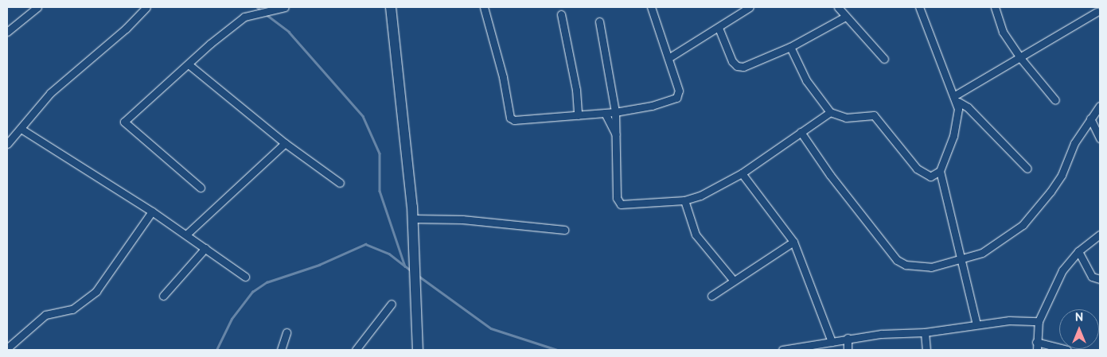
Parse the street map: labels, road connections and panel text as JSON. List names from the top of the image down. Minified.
{"north":"top"}
